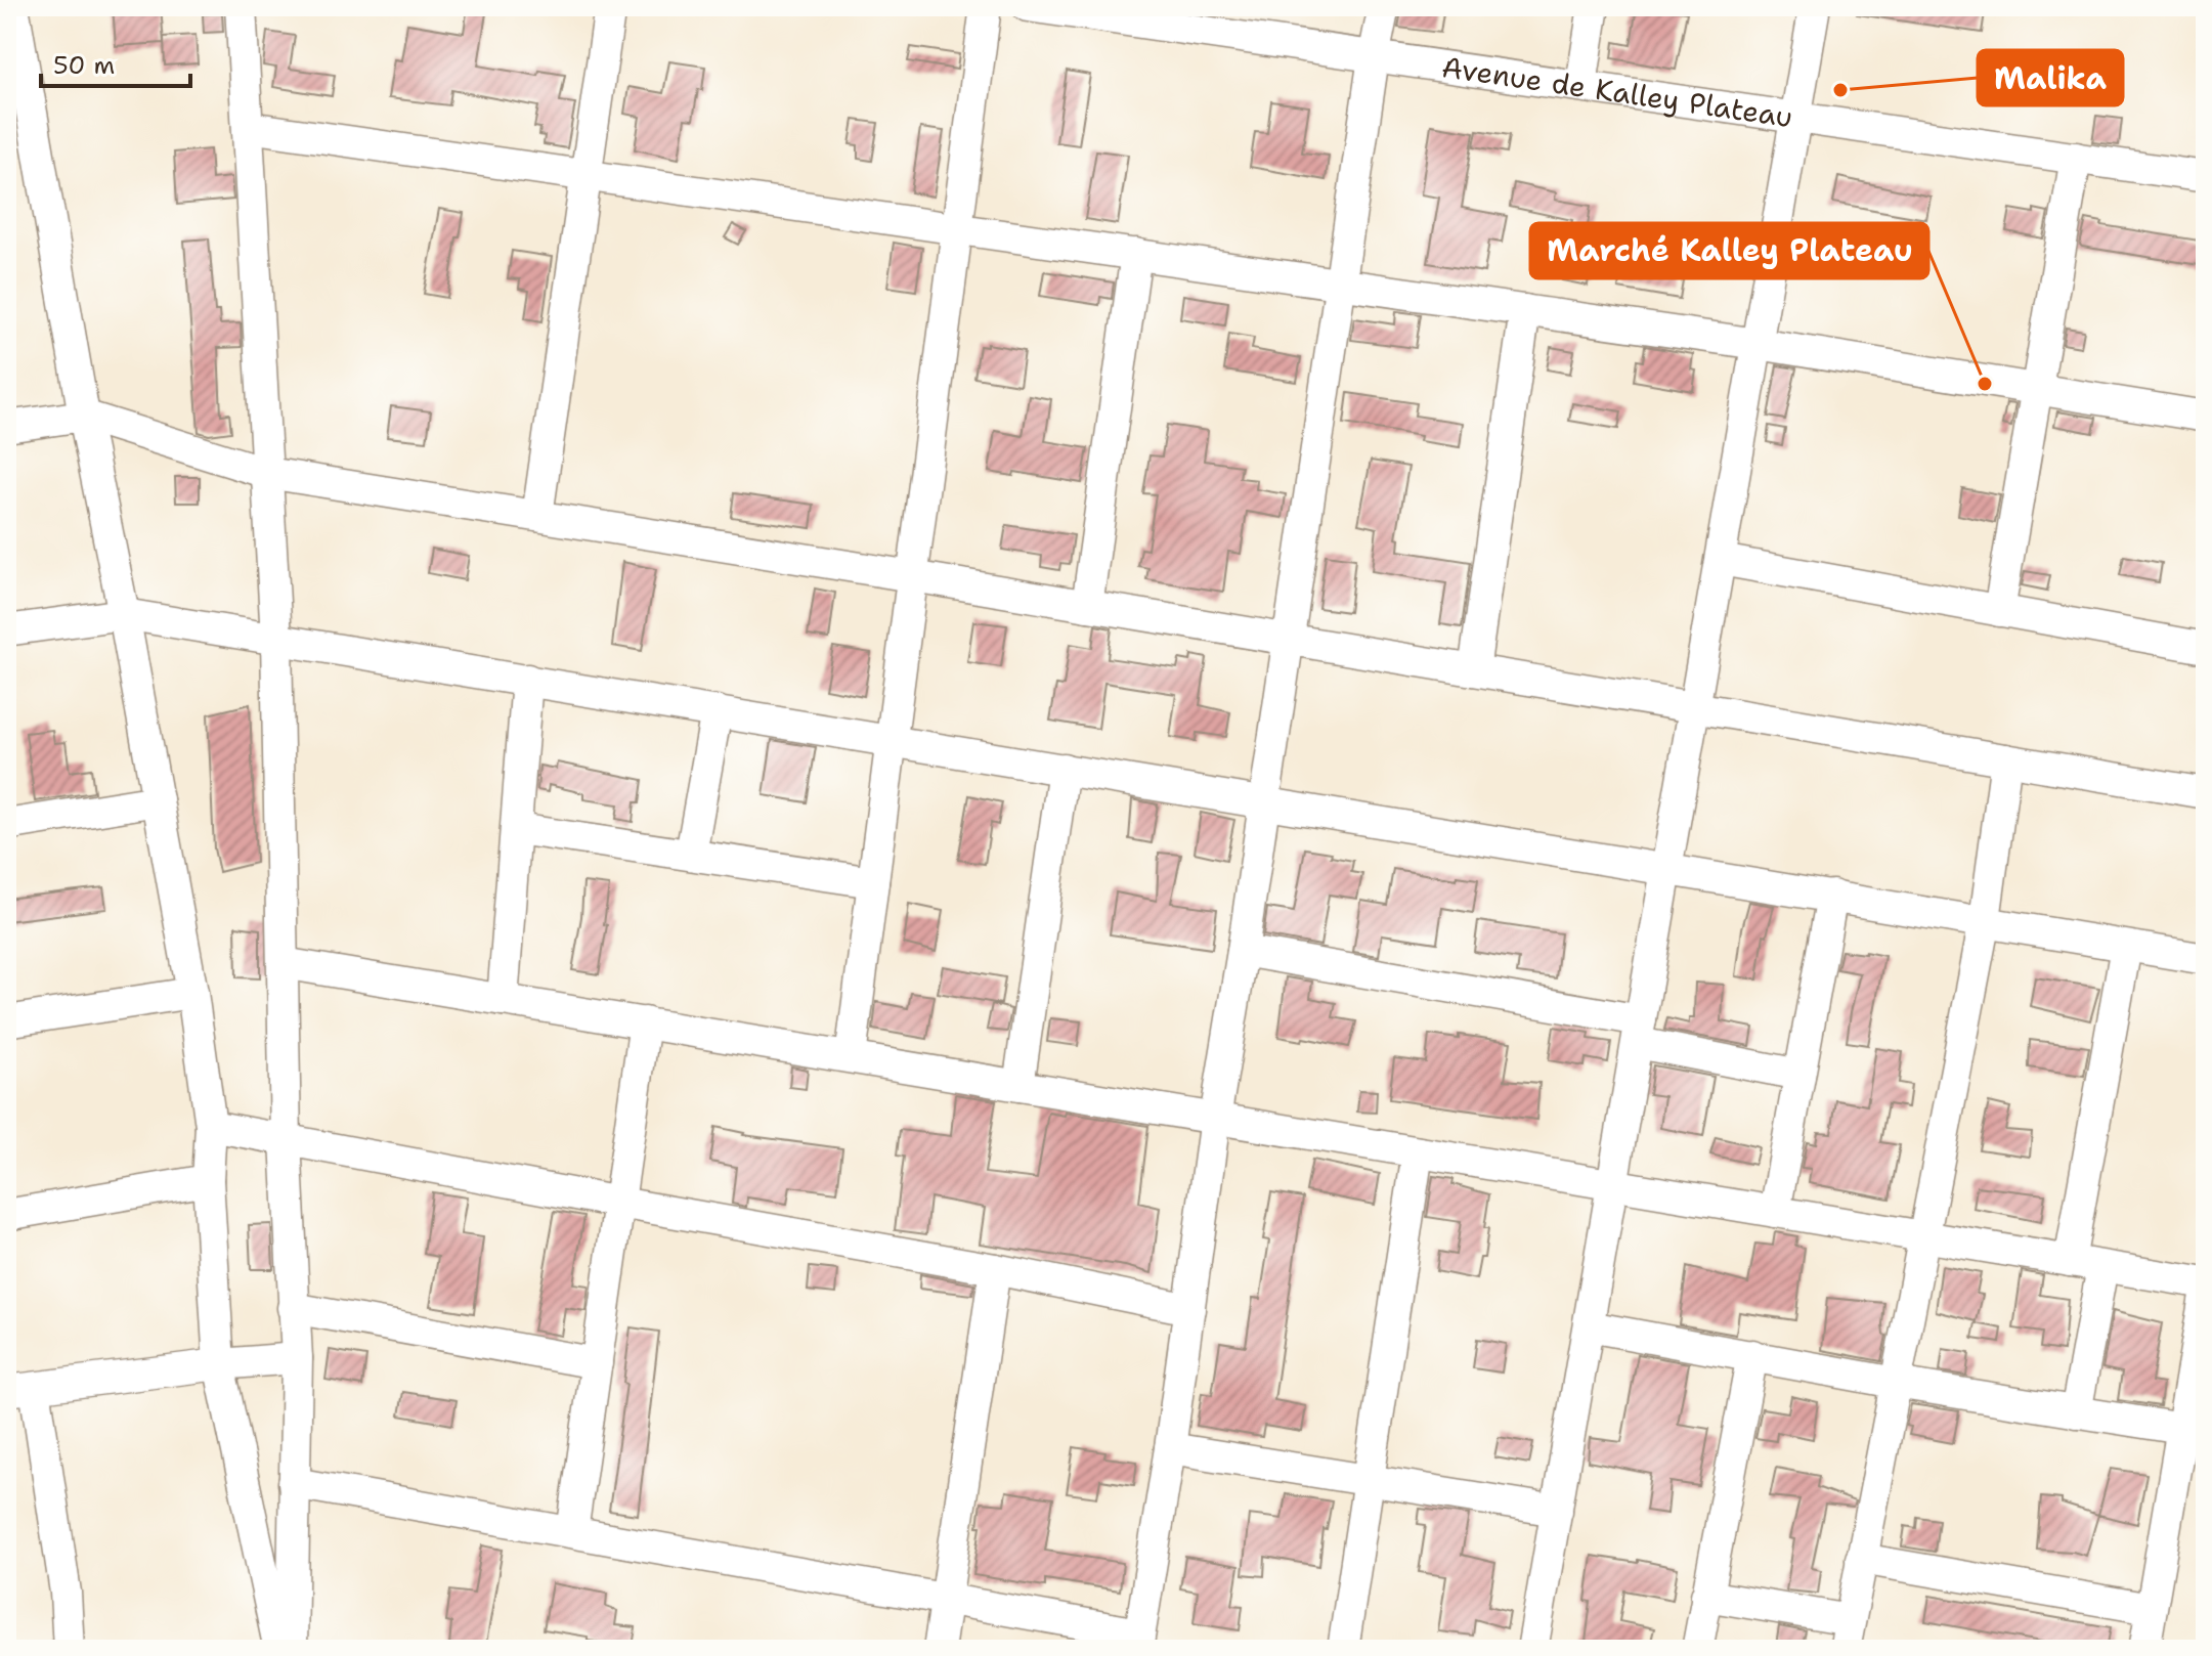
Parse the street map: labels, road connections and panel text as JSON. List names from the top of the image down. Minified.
{"streets":{"street":["Avenue de Kalley Plateau"]},"places":["Malika","Marché Kalley Plateau"],"scale_bar":"50 m"}
